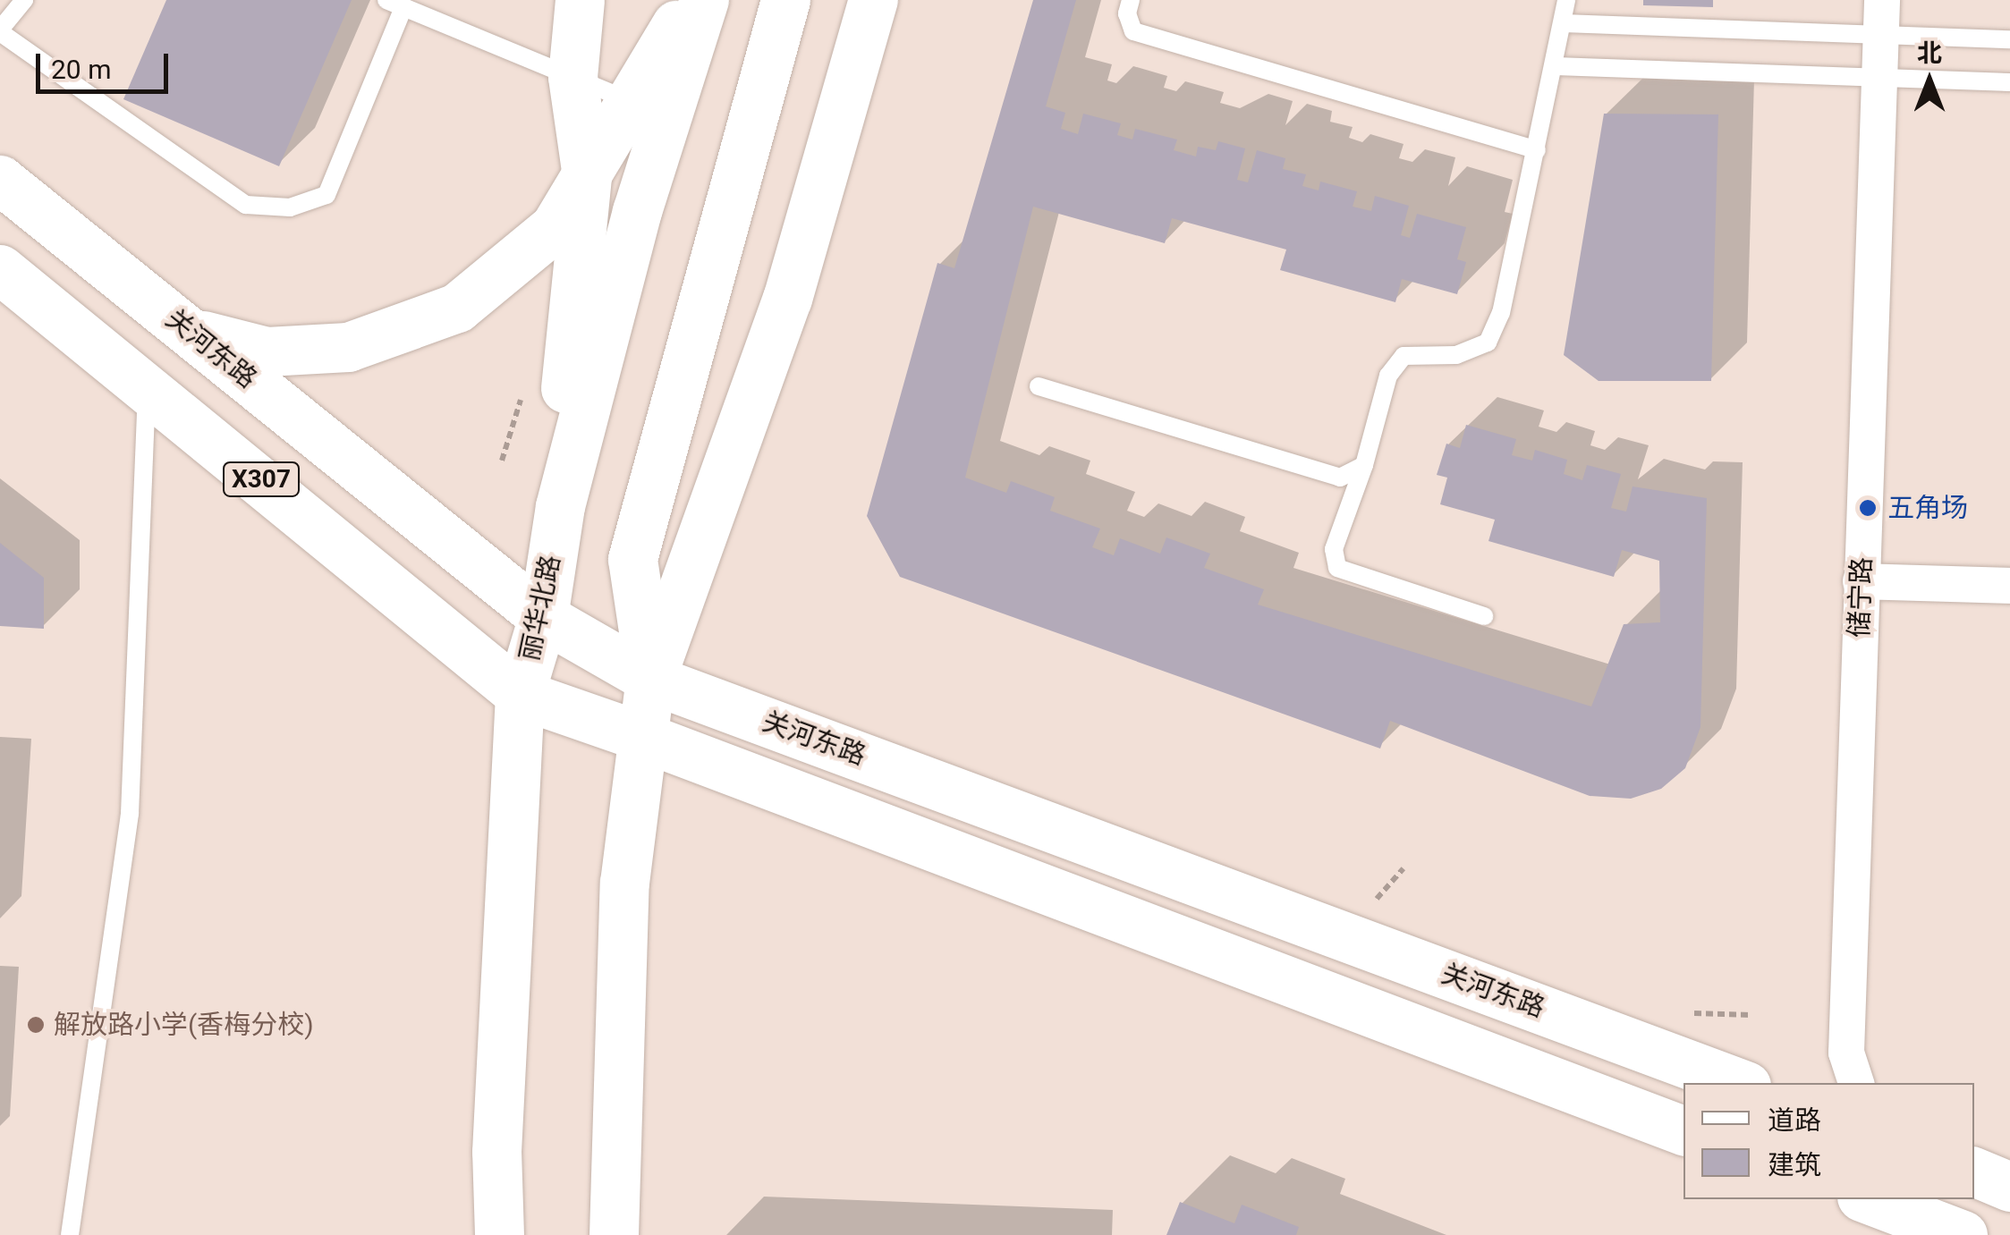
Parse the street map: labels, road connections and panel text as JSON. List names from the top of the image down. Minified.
{"streets":{"main road":["关河东路","X307","丽华北路"],"street":["储宁路"]},"crossings":[["关河东路","丽华北路"],["X307","丽华北路"]],"places":["五角场","解放路小学(香梅分校)"],"legend":["道路","建筑"],"scale_bar":"20 m","north":"top"}
